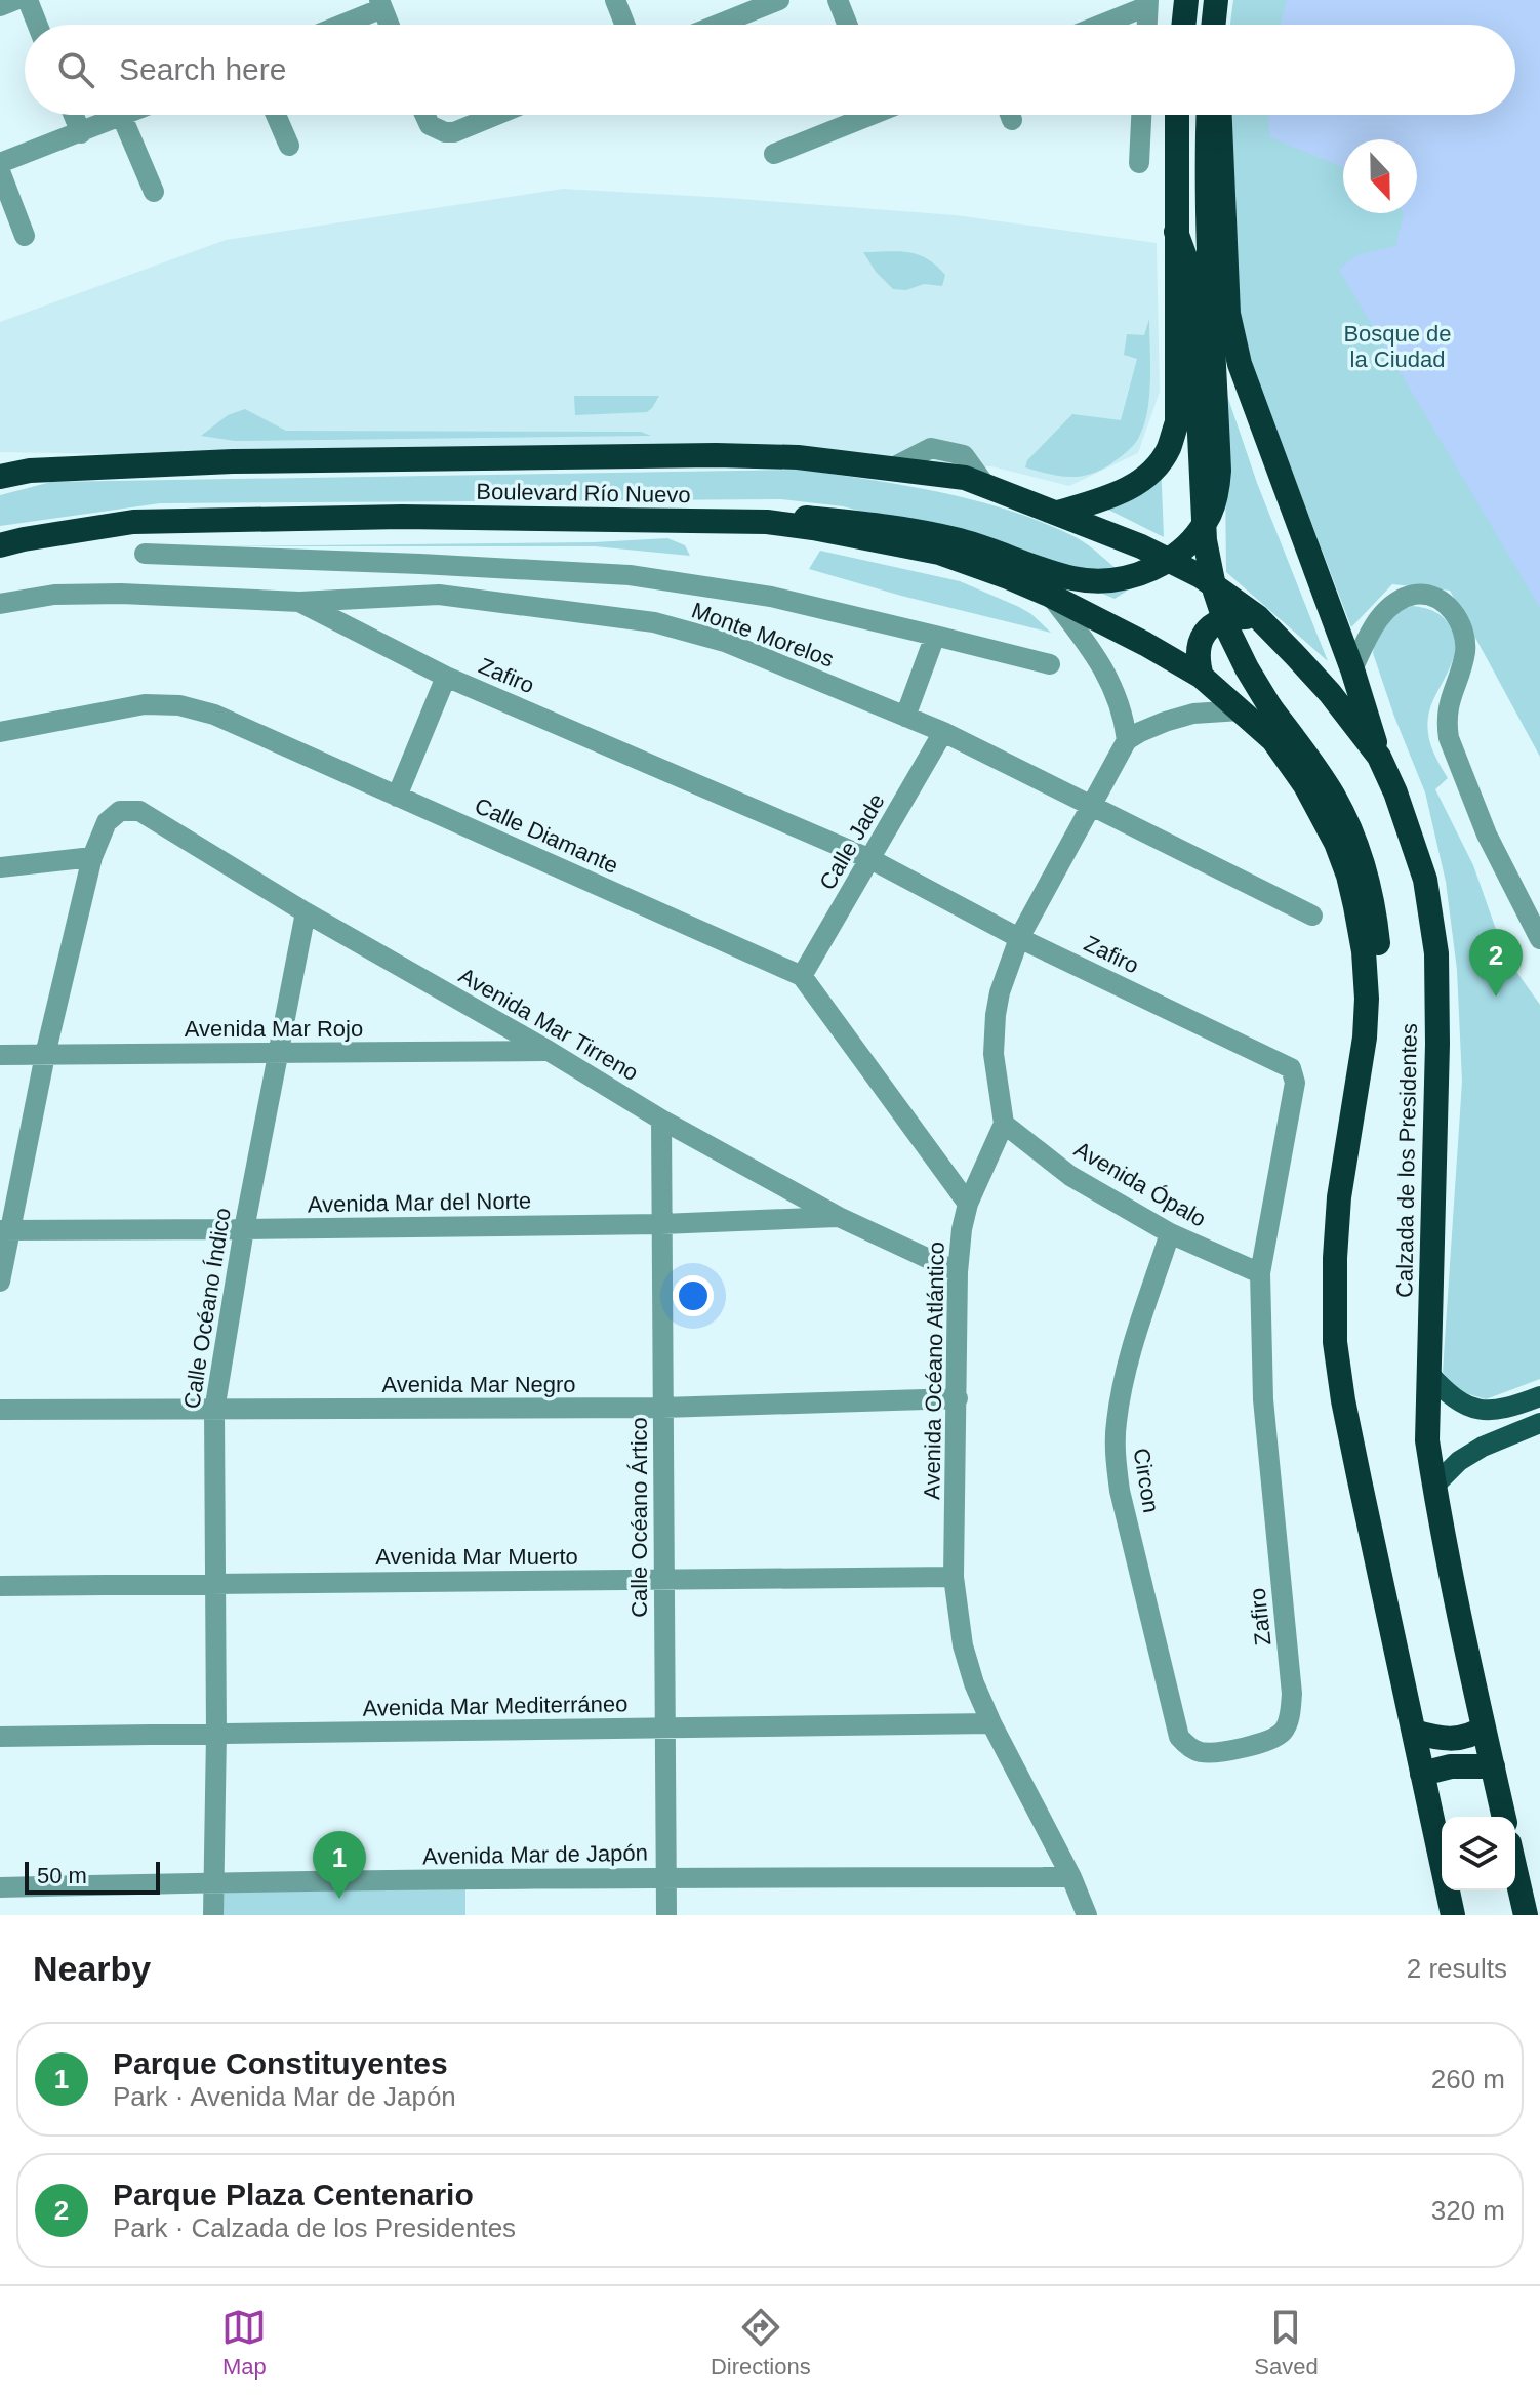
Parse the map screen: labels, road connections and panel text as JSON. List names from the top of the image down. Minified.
{"streets":{"highway":["Boulevard Río Nuevo","Calzada de los Presidentes"],"street":["Monte Morelos","Zafiro","Calle Diamante","Calle Jade","Avenida Mar Tirreno","Avenida Mar Rojo","Avenida Ópalo","Avenida Mar del Norte","Calle Océano Índico","Avenida Océano Atlántico","Avenida Mar Negro","Circon","Calle Océano Ártico","Avenida Mar Muerto","Avenida Mar Mediterráneo","Avenida Mar de Japón"]},"crossings":[["Boulevard Río Nuevo","Calzada de los Presidentes"],["Monte Morelos","Zafiro"],["Monte Morelos","Calle Jade"],["Zafiro","Calle Jade"],["Zafiro","Avenida Ópalo"],["Zafiro","Circon"],["Calle Diamante","Calle Jade"],["Calle Diamante","Avenida Océano Atlántico"],["Avenida Mar Tirreno","Avenida Mar Rojo"],["Avenida Mar Tirreno","Avenida Mar del Norte"],["Avenida Mar Tirreno","Calle Océano Índico"],["Avenida Mar Tirreno","Avenida Océano Atlántico"],["Avenida Mar Tirreno","Calle Océano Ártico"],["Avenida Mar Rojo","Calle Océano Índico"],["Avenida Ópalo","Avenida Océano Atlántico"],["Avenida Ópalo","Circon"],["Avenida Mar del Norte","Calle Océano Índico"],["Avenida Mar del Norte","Calle Océano Ártico"],["Calle Océano Índico","Avenida Mar Negro"],["Calle Océano Índico","Avenida Mar Muerto"],["Calle Océano Índico","Avenida Mar Mediterráneo"],["Calle Océano Índico","Avenida Mar de Japón"],["Avenida Océano Atlántico","Avenida Mar Negro"],["Avenida Océano Atlántico","Avenida Mar Muerto"],["Avenida Océano Atlántico","Avenida Mar Mediterráneo"],["Avenida Océano Atlántico","Avenida Mar de Japón"],["Avenida Mar Negro","Calle Océano Ártico"],["Calle Océano Ártico","Avenida Mar Muerto"],["Calle Océano Ártico","Avenida Mar Mediterráneo"],["Calle Océano Ártico","Avenida Mar de Japón"]],"parks":["Bosque de la Ciudad"],"scale_bar":"50 m","north":"bottom","page":{"search":"Search here","pins":["2","1"],"scale":"50 m","heading":["Nearby","2 results"],"list":[{"mark":"1","name":"Parque Constituyentes","note":"Park · Avenida Mar de Japón","value":"260 m"},{"mark":"2","name":"Parque Plaza Centenario","note":"Park · Calzada de los Presidentes","value":"320 m"}],"nav":["Map","Directions","Saved"]}}
